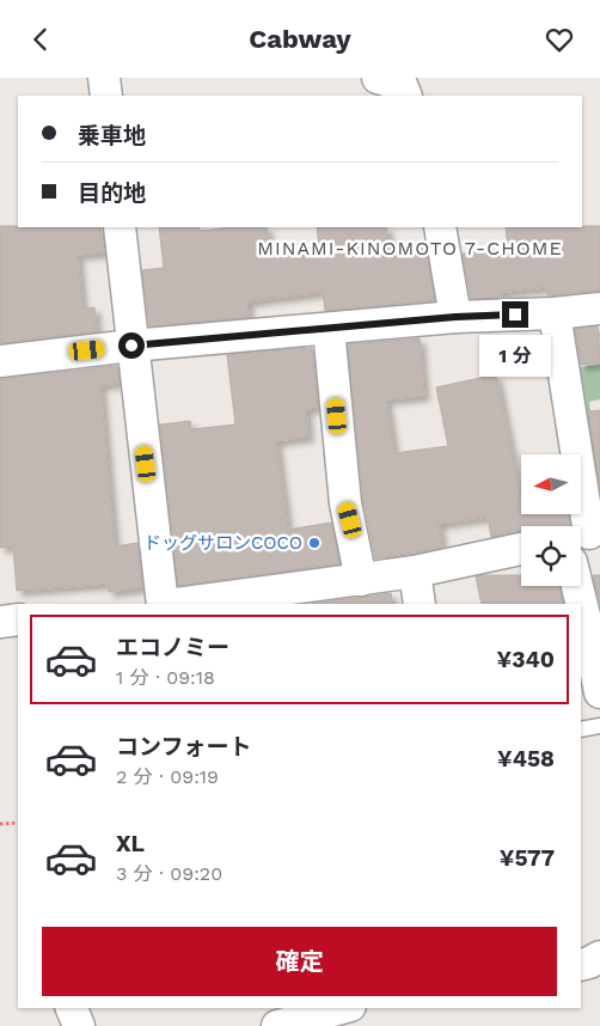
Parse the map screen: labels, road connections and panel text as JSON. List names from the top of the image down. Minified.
{"districts":["MINAMI-KINOMOTO 7-CHOME"],"places":["ドッグサロンCOCO"],"north":"left","page":{"header":"Cabway","banner":["乗車地","目的地"],"bubble":"1 分","list":[{"name":"エコノミー","note":"1 分 · 09:18","value":"¥340"},{"name":"コンフォート","note":"2 分 · 09:19","value":"¥458"},{"name":"XL","note":"3 分 · 09:20","value":"¥577"}],"buttons":"確定"}}
